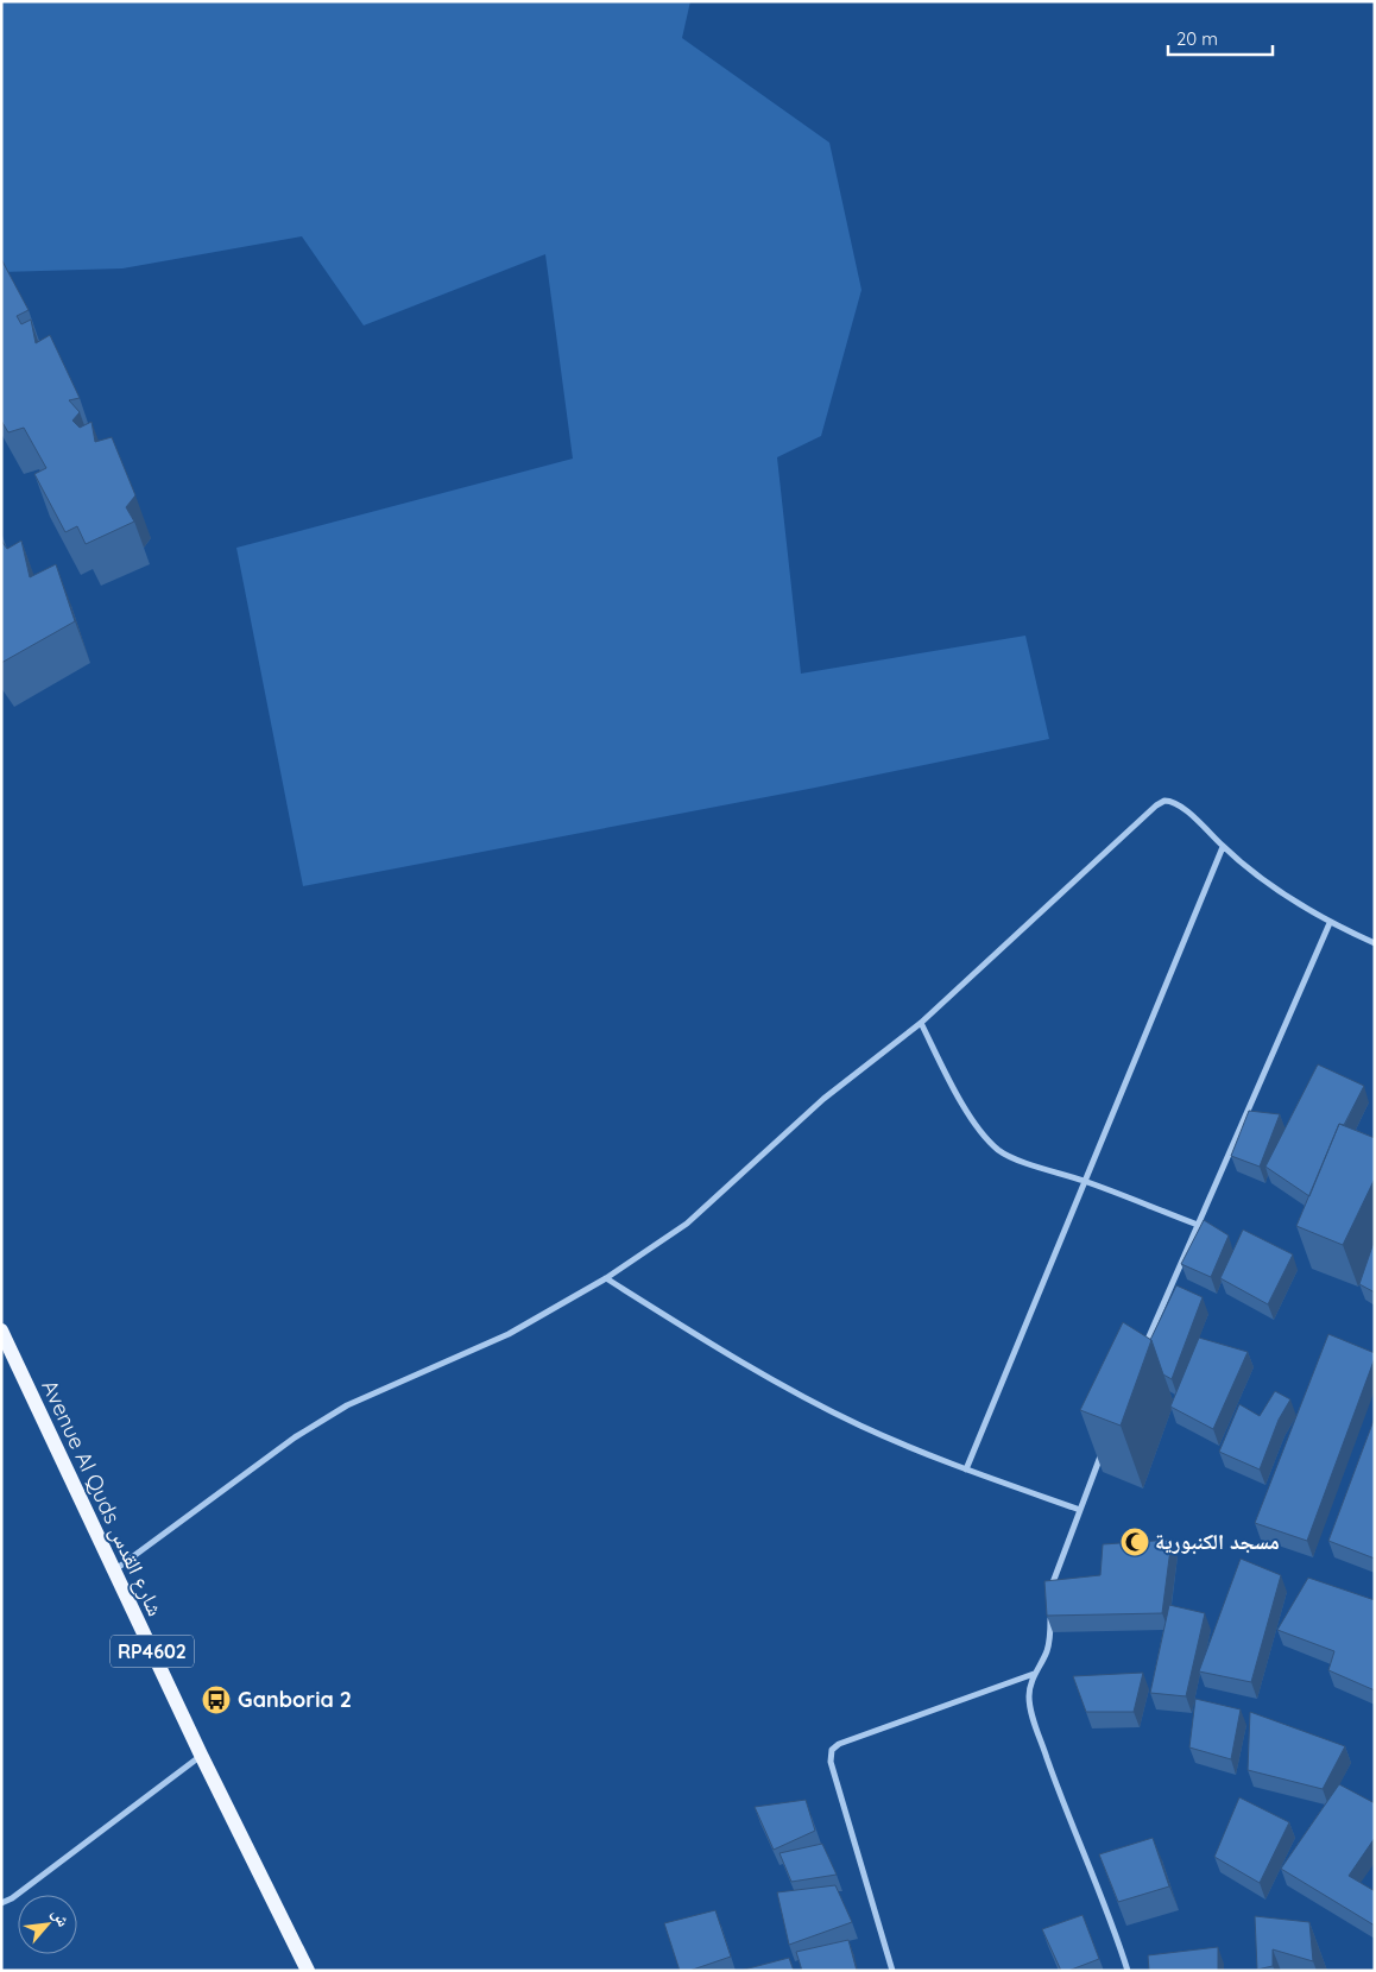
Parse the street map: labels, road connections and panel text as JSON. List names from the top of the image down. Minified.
{"streets":{"main road":["Avenue Al Quds شارع القدس","RP4602"]},"places":{"mosque":["مسجد الكنبورية"],"bus stop":["Ganboria 2"]},"scale_bar":"20 m","north":"top right"}
